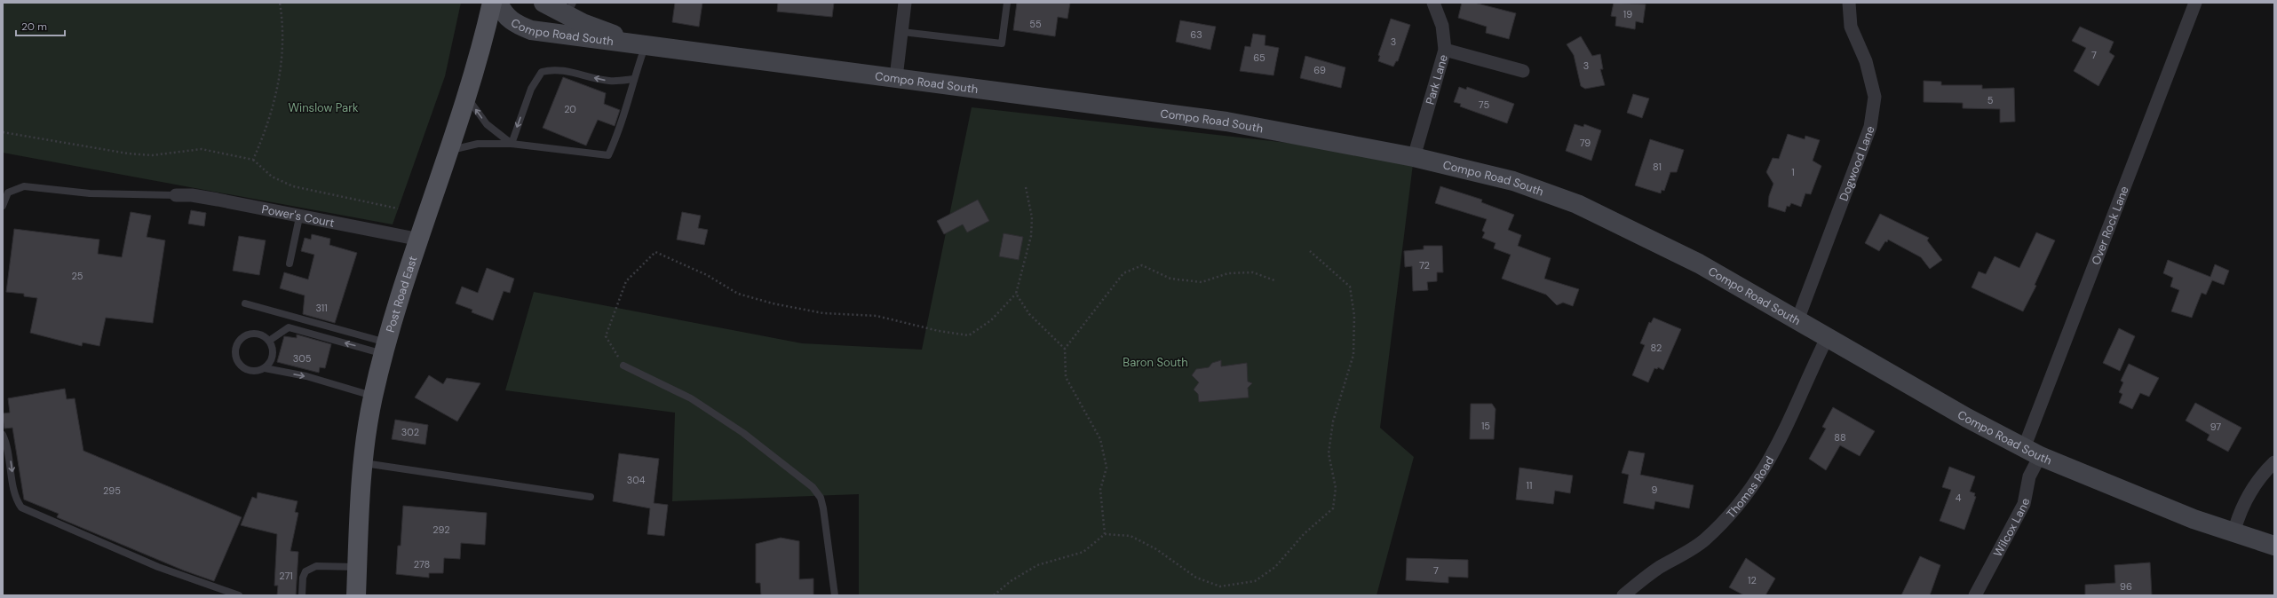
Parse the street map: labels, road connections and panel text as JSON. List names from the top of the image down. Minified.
{"streets":{"main road":["Compo Road South","Post Road East"],"street":["Park Lane","Dogwood Lane","Power's Court","Over Rock Lane","Thomas Road","Wilcox Lane"]},"crossings":[["Compo Road South","Park Lane"],["Compo Road South","Dogwood Lane"],["Compo Road South","Over Rock Lane"],["Compo Road South","Thomas Road"],["Compo Road South","Wilcox Lane"],["Power's Court","Post Road East"],["Over Rock Lane","Wilcox Lane"]],"parks":["Winslow Park","Baron South"],"house_numbers":["19","55","63","3","7","65","3","69","5","75","20","79","81","1","72","25","311","82","305","15","97","302","88","304","11","9","295","4","292","278","7","271","12","96"],"scale_bar":"20 m"}
